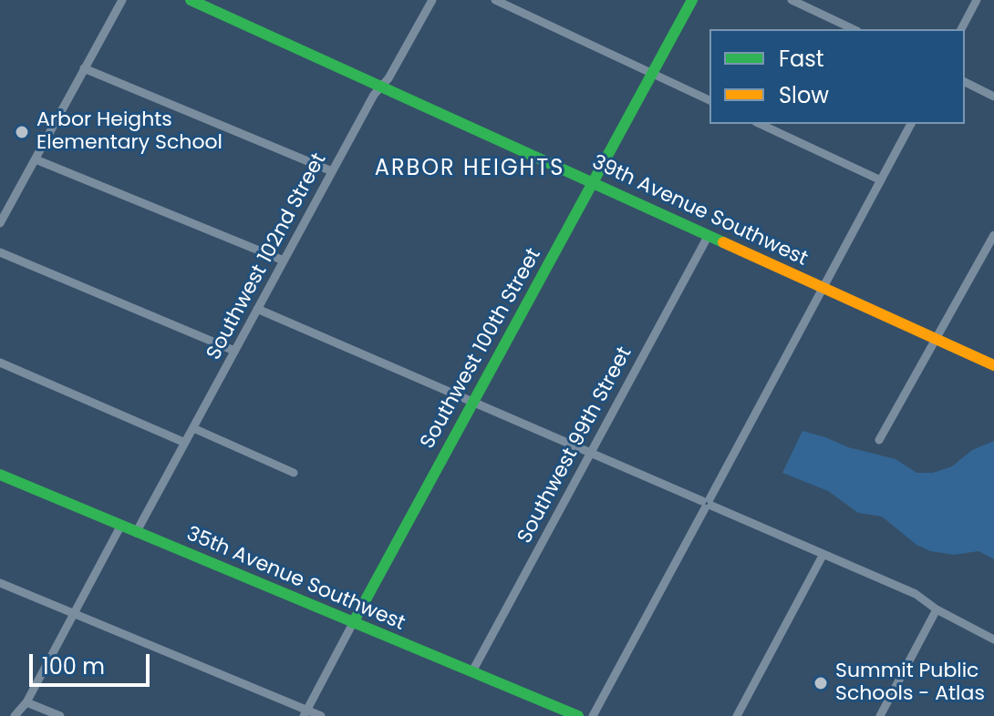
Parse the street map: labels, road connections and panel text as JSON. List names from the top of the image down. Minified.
{"streets":{"street":["39th Avenue Southwest","Southwest 102nd Street","Southwest 100th Street","Southwest 99th Street","35th Avenue Southwest"]},"crossings":[["39th Avenue Southwest","Southwest 102nd Street"],["39th Avenue Southwest","Southwest 100th Street"],["39th Avenue Southwest","Southwest 99th Street"],["Southwest 102nd Street","35th Avenue Southwest"],["Southwest 100th Street","35th Avenue Southwest"],["Southwest 99th Street","35th Avenue Southwest"]],"districts":["ARBOR HEIGHTS"],"places":["Arbor Heights Elementary School","Summit Public Schools - Atlas"],"legend":["Fast","Slow"],"scale_bar":"100 m"}
